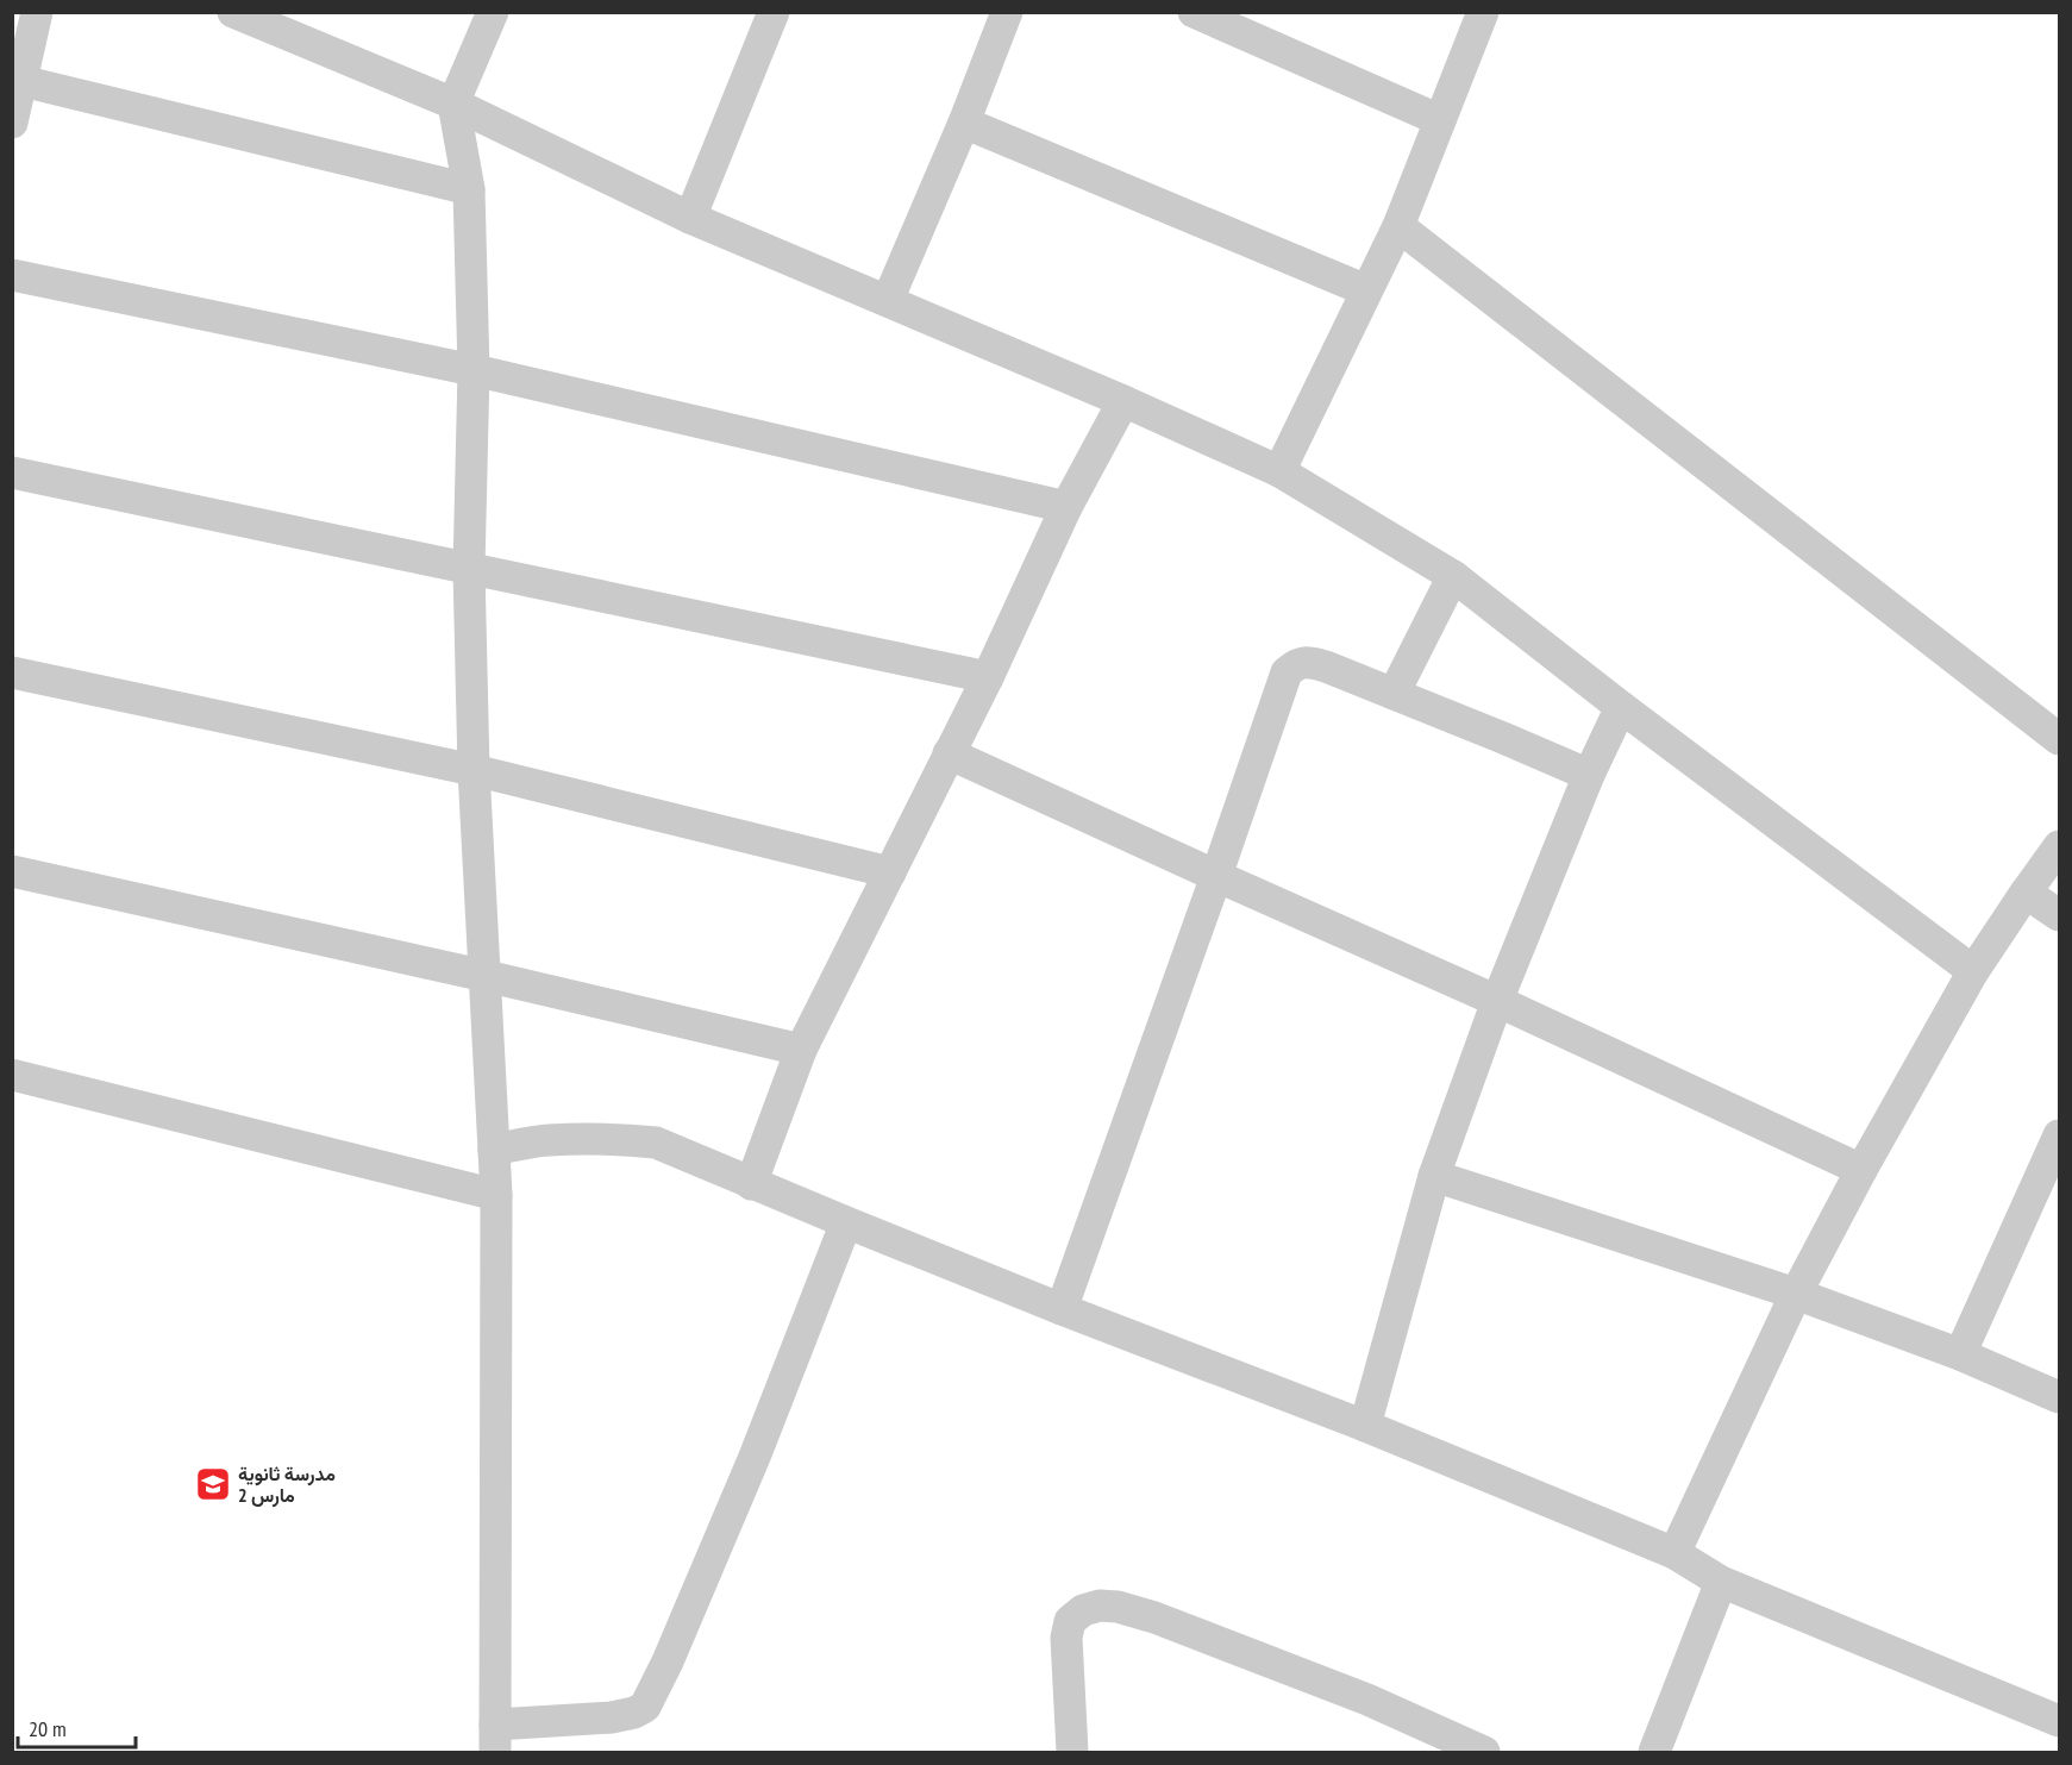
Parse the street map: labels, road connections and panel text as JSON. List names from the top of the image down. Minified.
{"places":{"school or university":["مدرسة ثانوية 2 مارس"]},"scale_bar":"20 m"}
